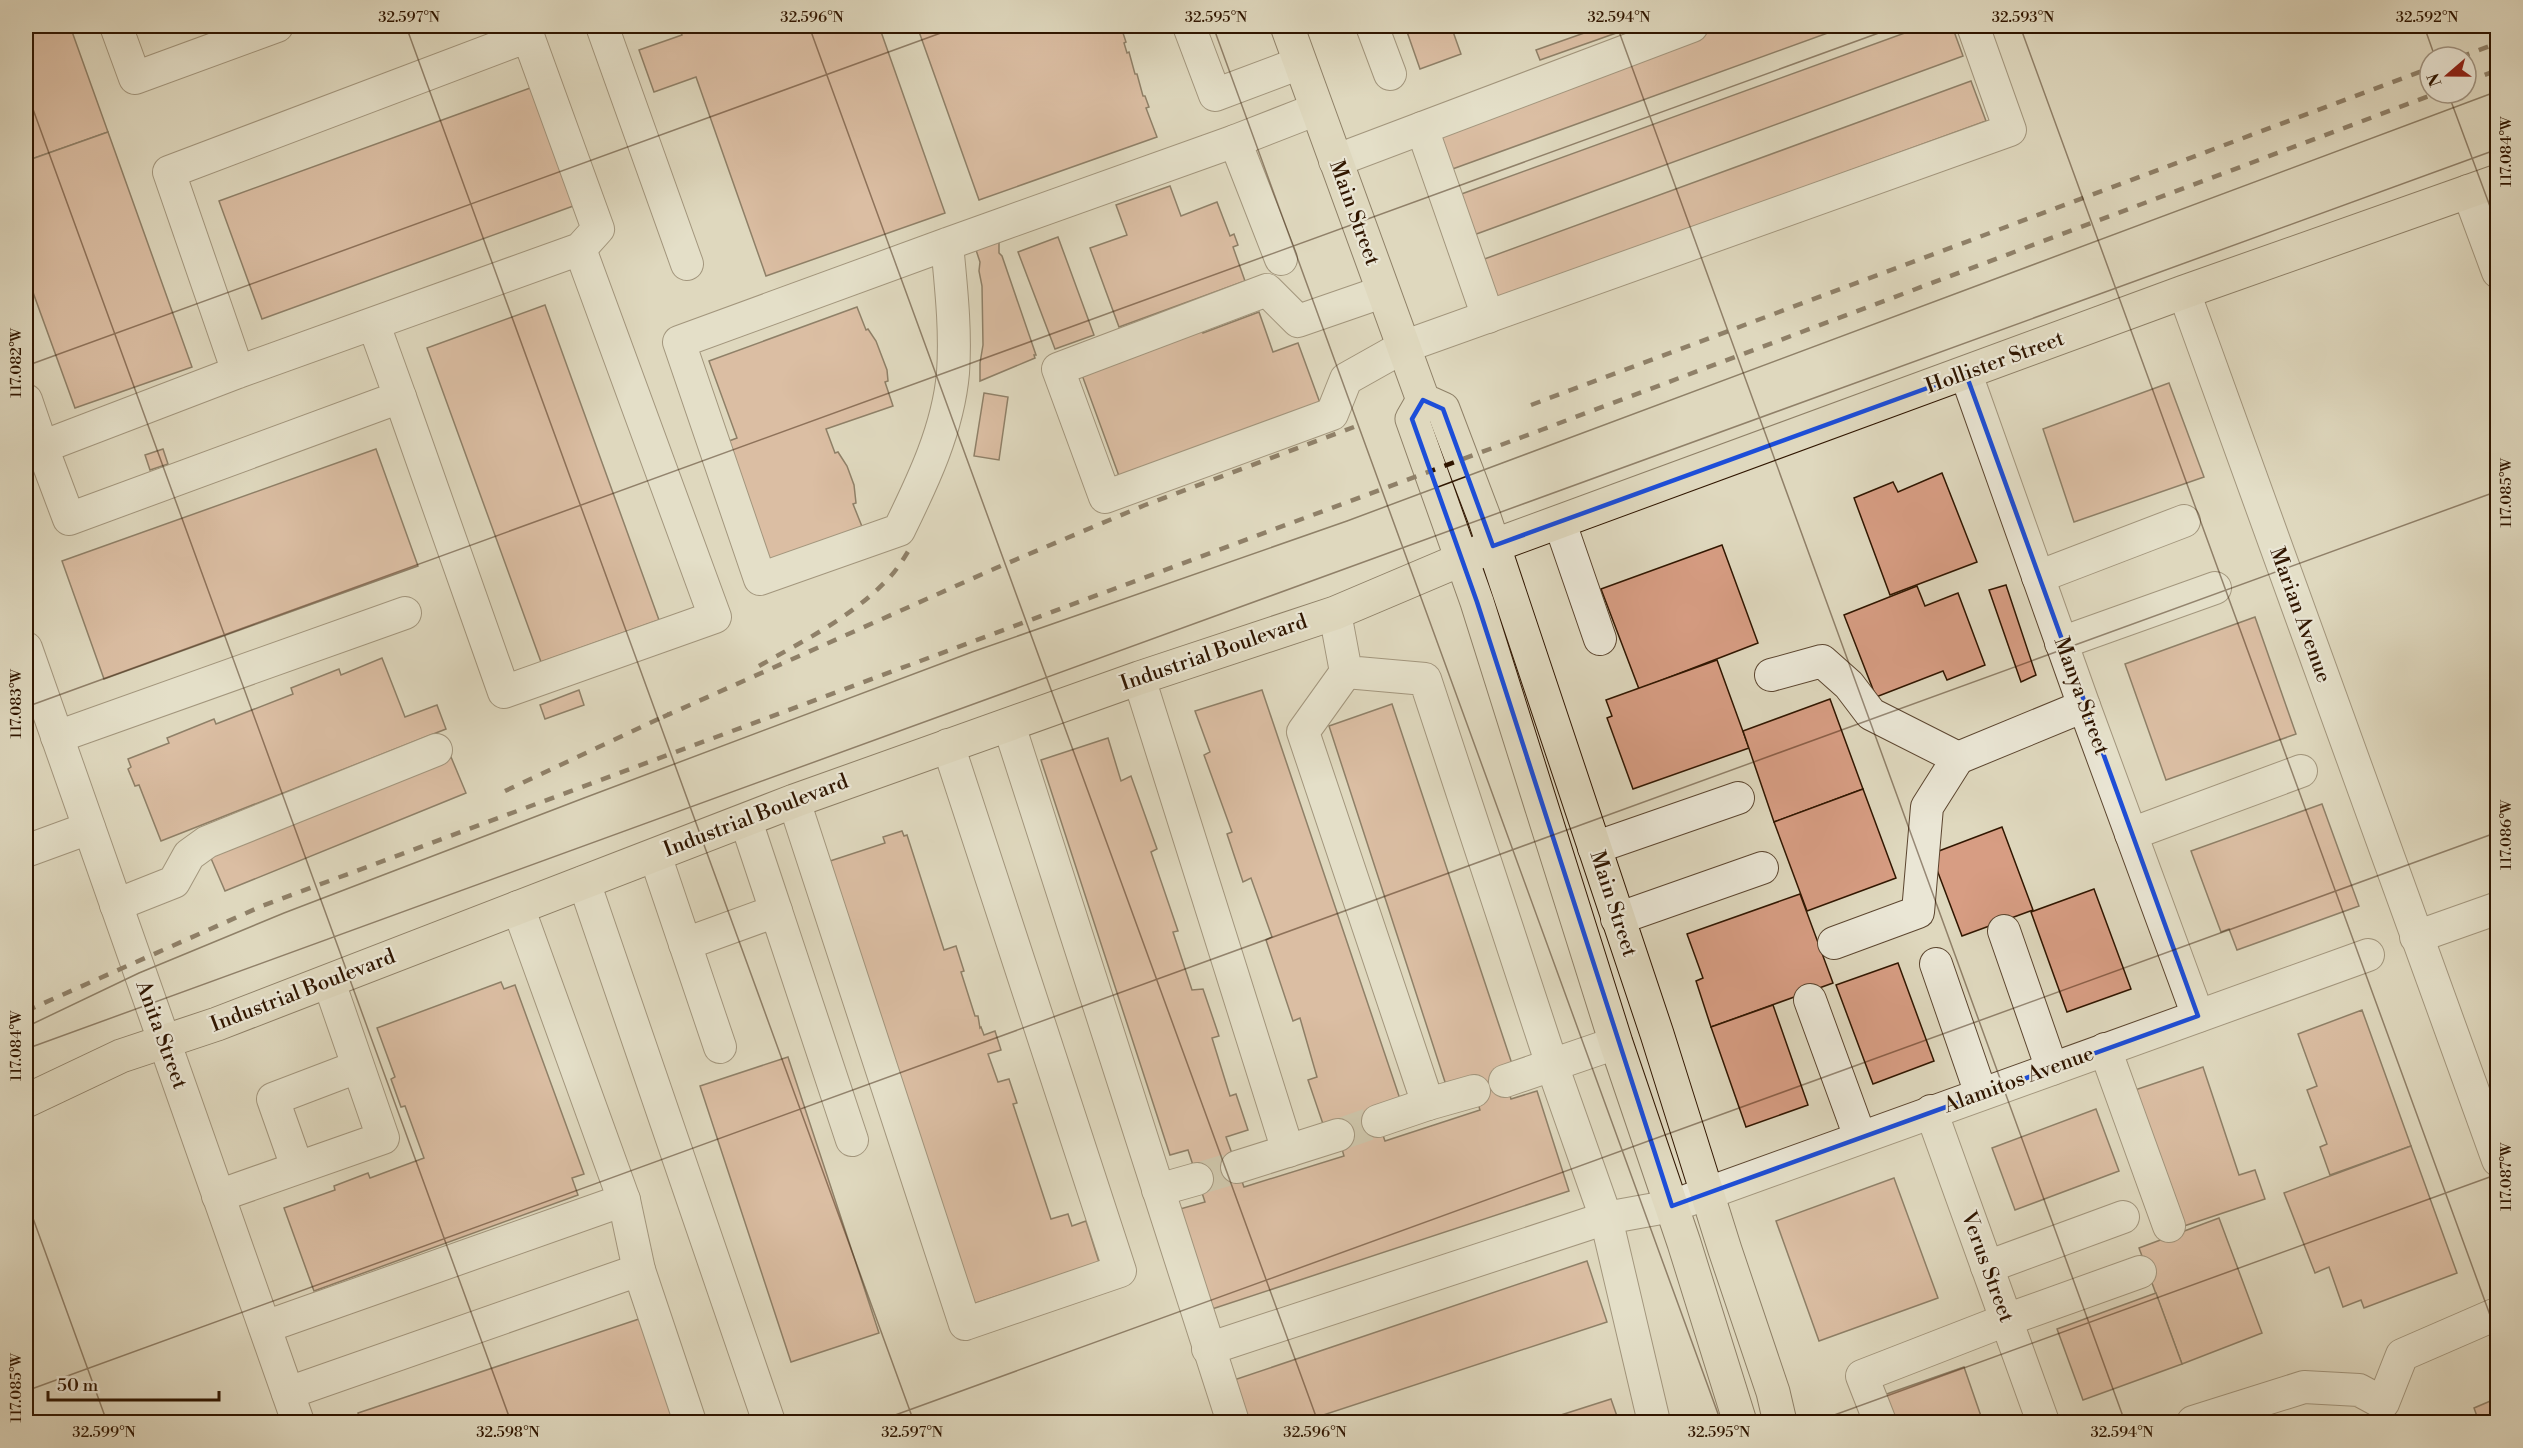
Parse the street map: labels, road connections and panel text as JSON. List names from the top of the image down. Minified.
{"streets":{"main road":["Main Street","Hollister Street","Industrial Boulevard"],"street":["Marian Avenue","Manya Street","Anita Street","Alamitos Avenue","Verus Street"]},"crossings":[["Main Street","Hollister Street"],["Main Street","Industrial Boulevard"],["Main Street","Alamitos Avenue"],["Hollister Street","Marian Avenue"],["Hollister Street","Industrial Boulevard"],["Hollister Street","Manya Street"],["Industrial Boulevard","Anita Street"],["Manya Street","Alamitos Avenue"],["Alamitos Avenue","Verus Street"]],"scale_bar":"50 m","north":"left","coordinates":["32.597°N","32.596°N","32.595°N","32.594°N","32.593°N","32.592°N","117.084°W","117.082°W","117.085°W","117.083°W","117.086°W","117.087°W","32.599°N","32.598°N"]}
